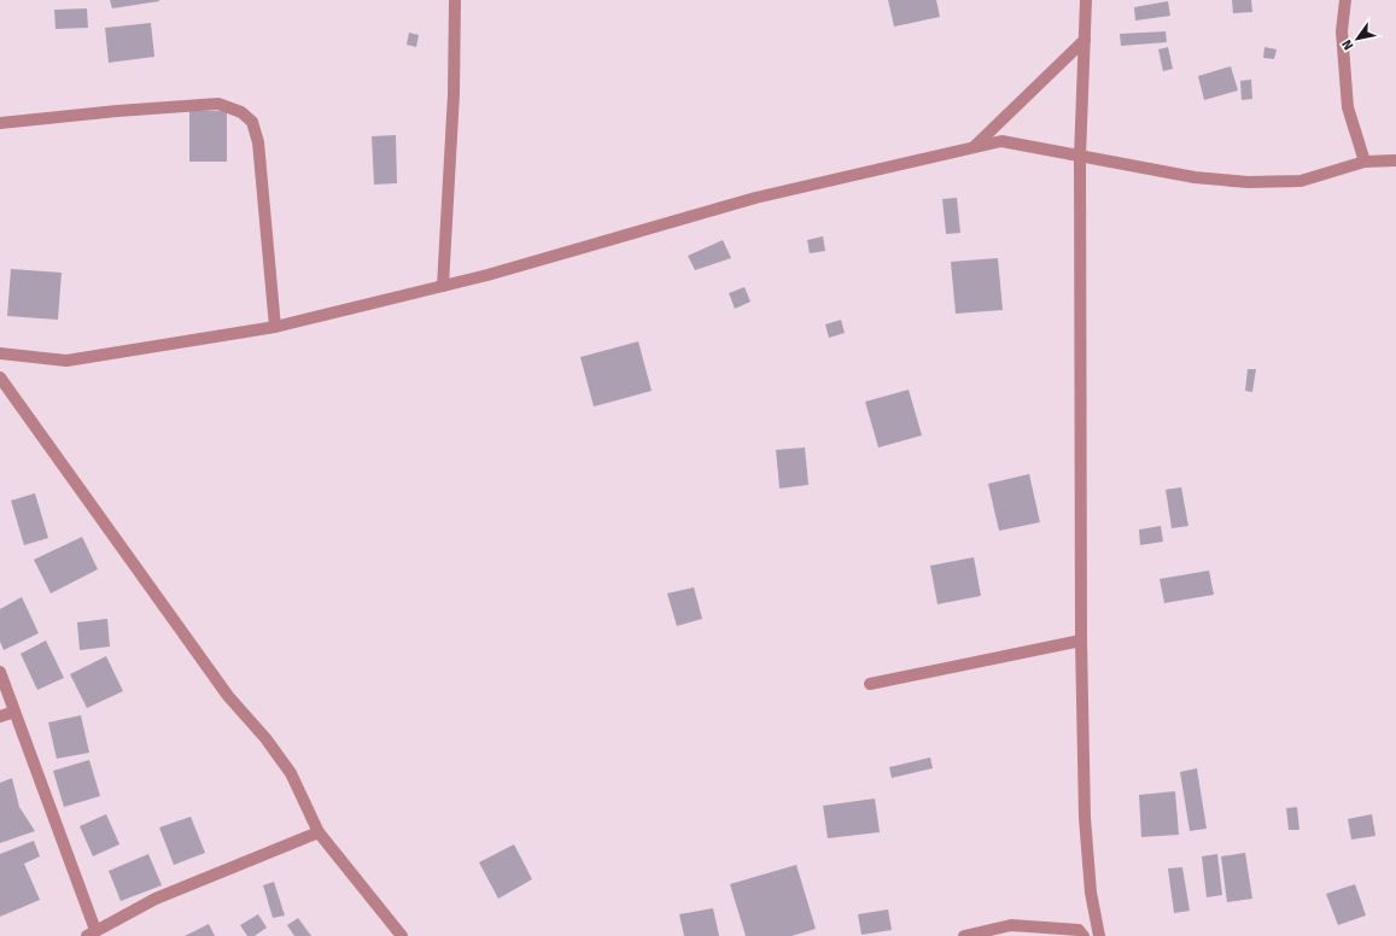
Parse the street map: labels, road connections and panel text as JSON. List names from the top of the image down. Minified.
{"north":"bottom left"}
